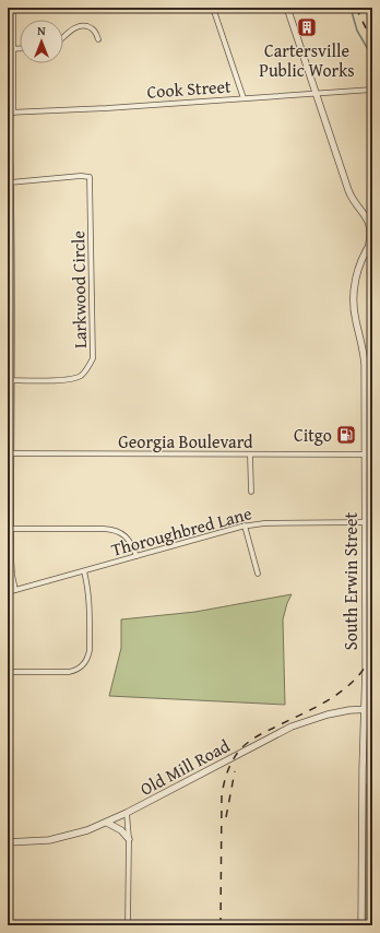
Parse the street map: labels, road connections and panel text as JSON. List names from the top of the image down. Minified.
{"streets":{"street":["Cook Street","Larkwood Circle","Georgia Boulevard","Thoroughbred Lane","South Erwin Street","Old Mill Road"]},"crossings":[["Georgia Boulevard","South Erwin Street"],["Thoroughbred Lane","South Erwin Street"],["South Erwin Street","Old Mill Road"]],"places":{"building":["Cartersville Public Works"],"fuel station":["Citgo"]},"north":"top"}
